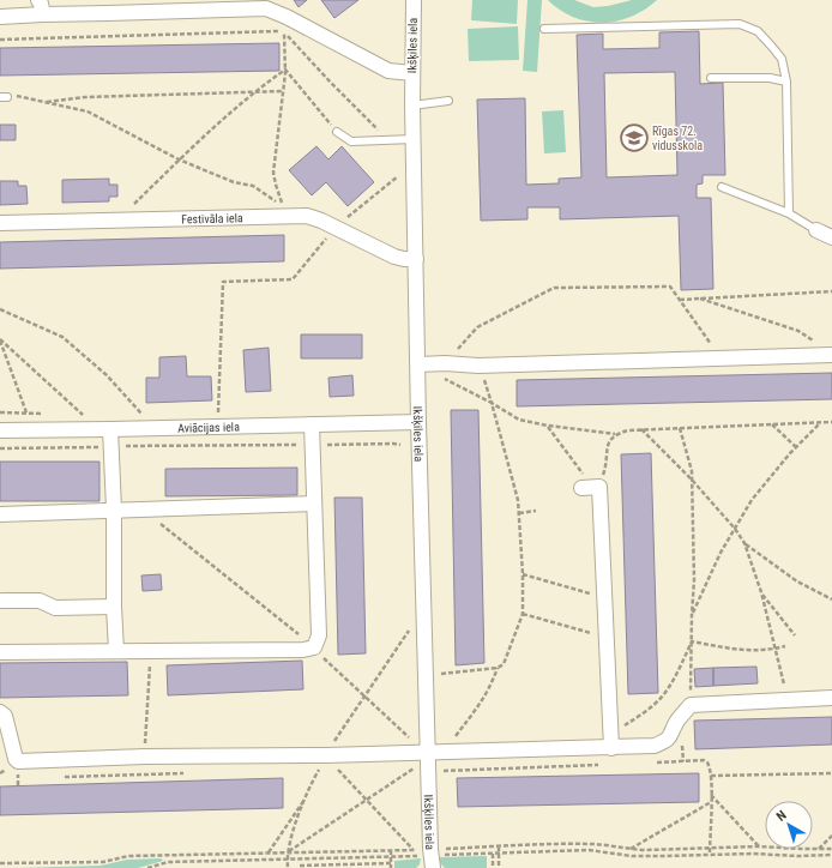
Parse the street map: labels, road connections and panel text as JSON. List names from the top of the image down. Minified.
{"streets":{"street":["Ikšķiles iela","Festivāla iela","Aviācijas iela"]},"crossings":[["Ikšķiles iela","Festivāla iela"],["Ikšķiles iela","Aviācijas iela"]],"places":{"school or university":["Rīgas 72. vidusskola"]},"north":"top left"}
